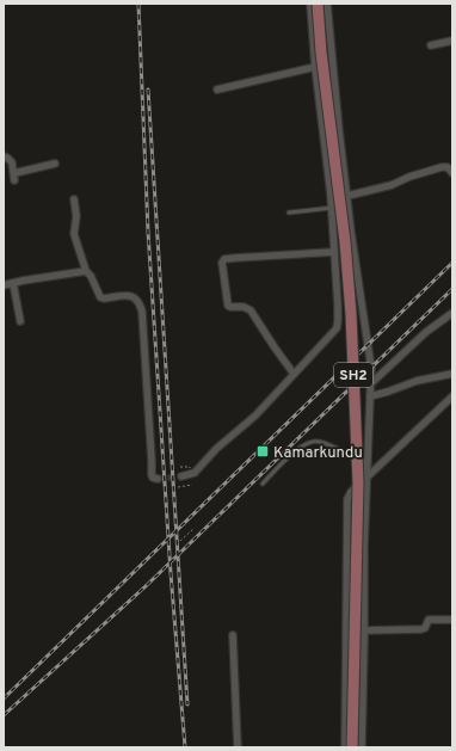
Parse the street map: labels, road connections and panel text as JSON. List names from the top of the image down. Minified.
{"streets":{"main road":["SH2"]},"places":{"transit":["Kamarkundu"]}}
